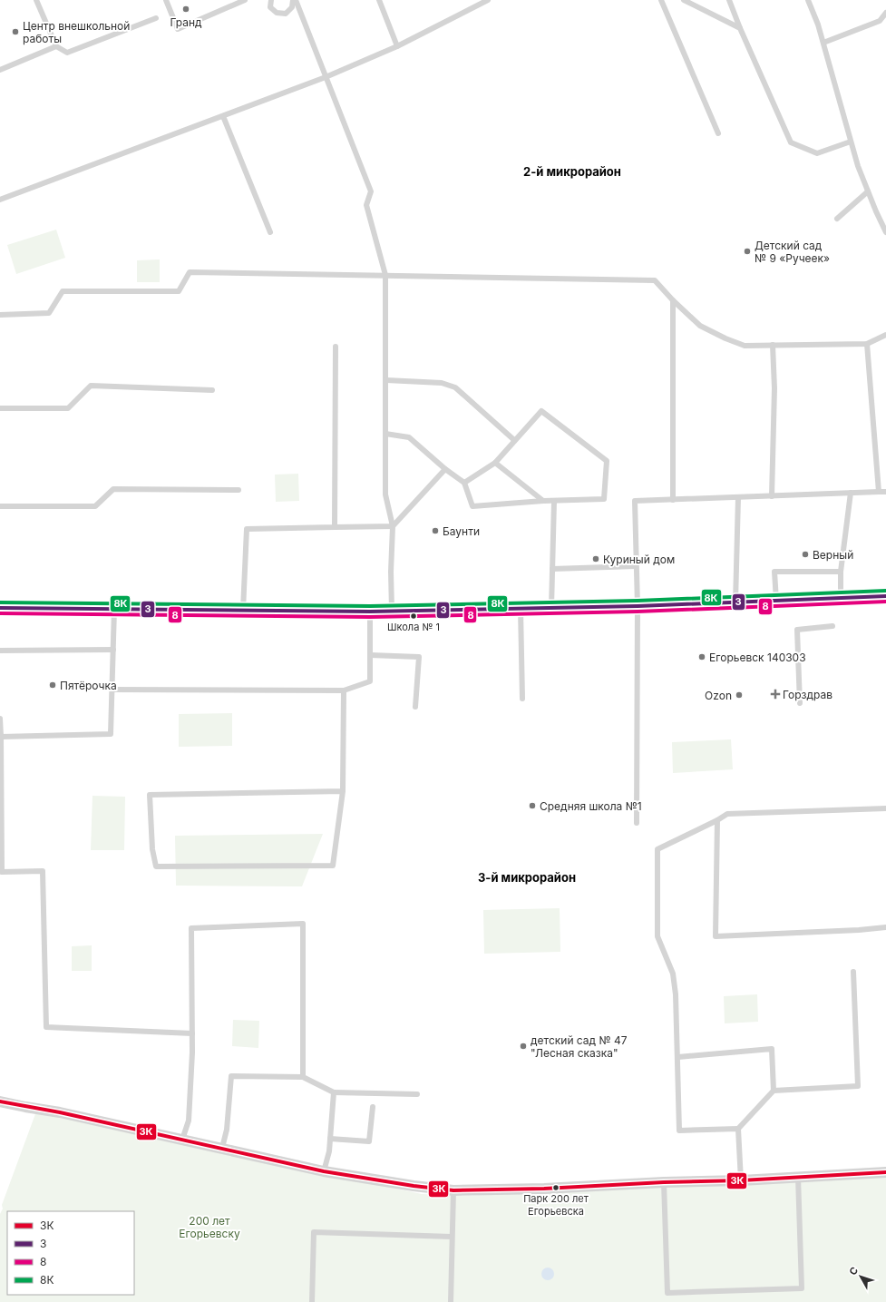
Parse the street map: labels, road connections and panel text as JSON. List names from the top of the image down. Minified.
{"districts":["2-й микрорайон","3-й микрорайон"],"parks":["200 лет Егорьевску"],"places":{"other":["Гранд","Центр внешкольной работы","Детский сад № 9 «Ручеек»","Баунти","Верный","Куриный дом","Школа № 1","Егорьевск 140303","Пятёрочка","Ozon","Средняя школа №1","детский сад № 47 \"Лесная сказка\"","Парк 200 лет Егорьевска"],"health":["Горздрав"]},"lines":["transit line 8К","transit line 3","transit line 8","transit line 3К"],"legend":["3К","3","8","8К"],"north":"top left"}
